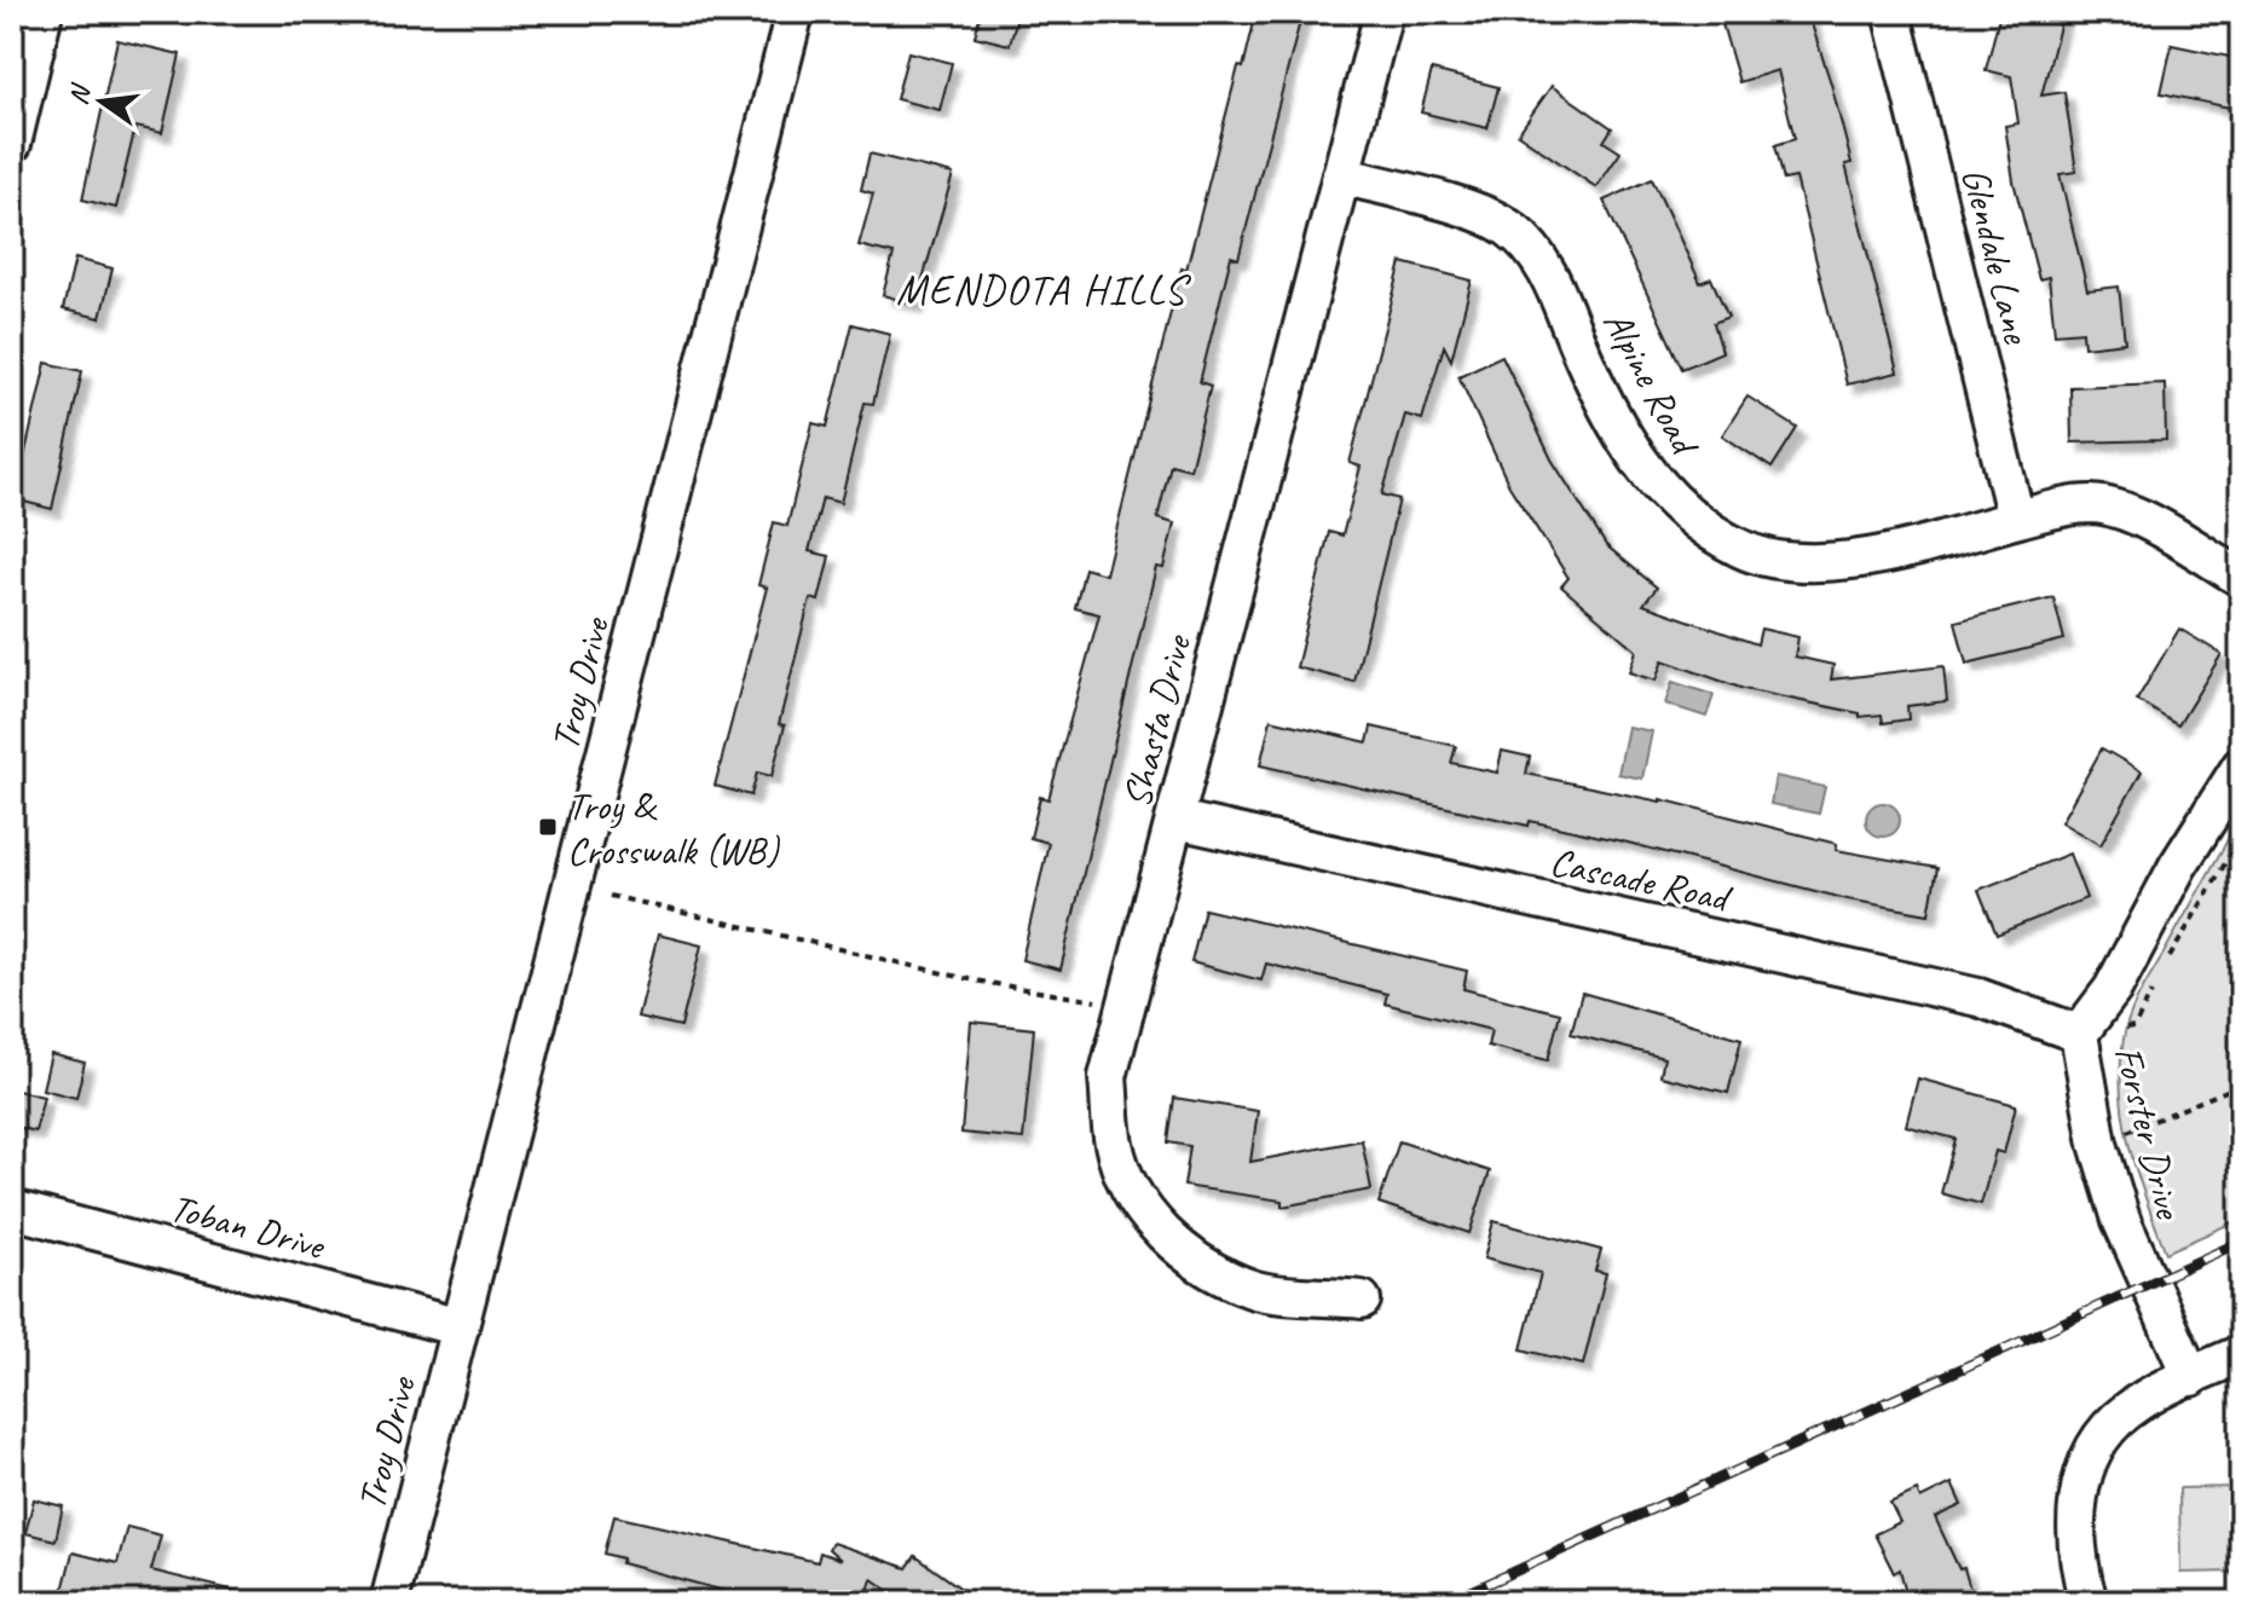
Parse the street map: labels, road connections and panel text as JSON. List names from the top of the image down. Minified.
{"streets":{"street":["Glendale Lane","Alpine Road","Troy Drive","Shasta Drive","Cascade Road","Forster Drive","Toban Drive"]},"crossings":[["Glendale Lane","Alpine Road"],["Alpine Road","Shasta Drive"],["Troy Drive","Toban Drive"],["Shasta Drive","Cascade Road"],["Cascade Road","Forster Drive"]],"districts":["MENDOTA HILLS"],"places":{"transit":["Troy & Crosswalk (WB)"]},"north":"left"}
